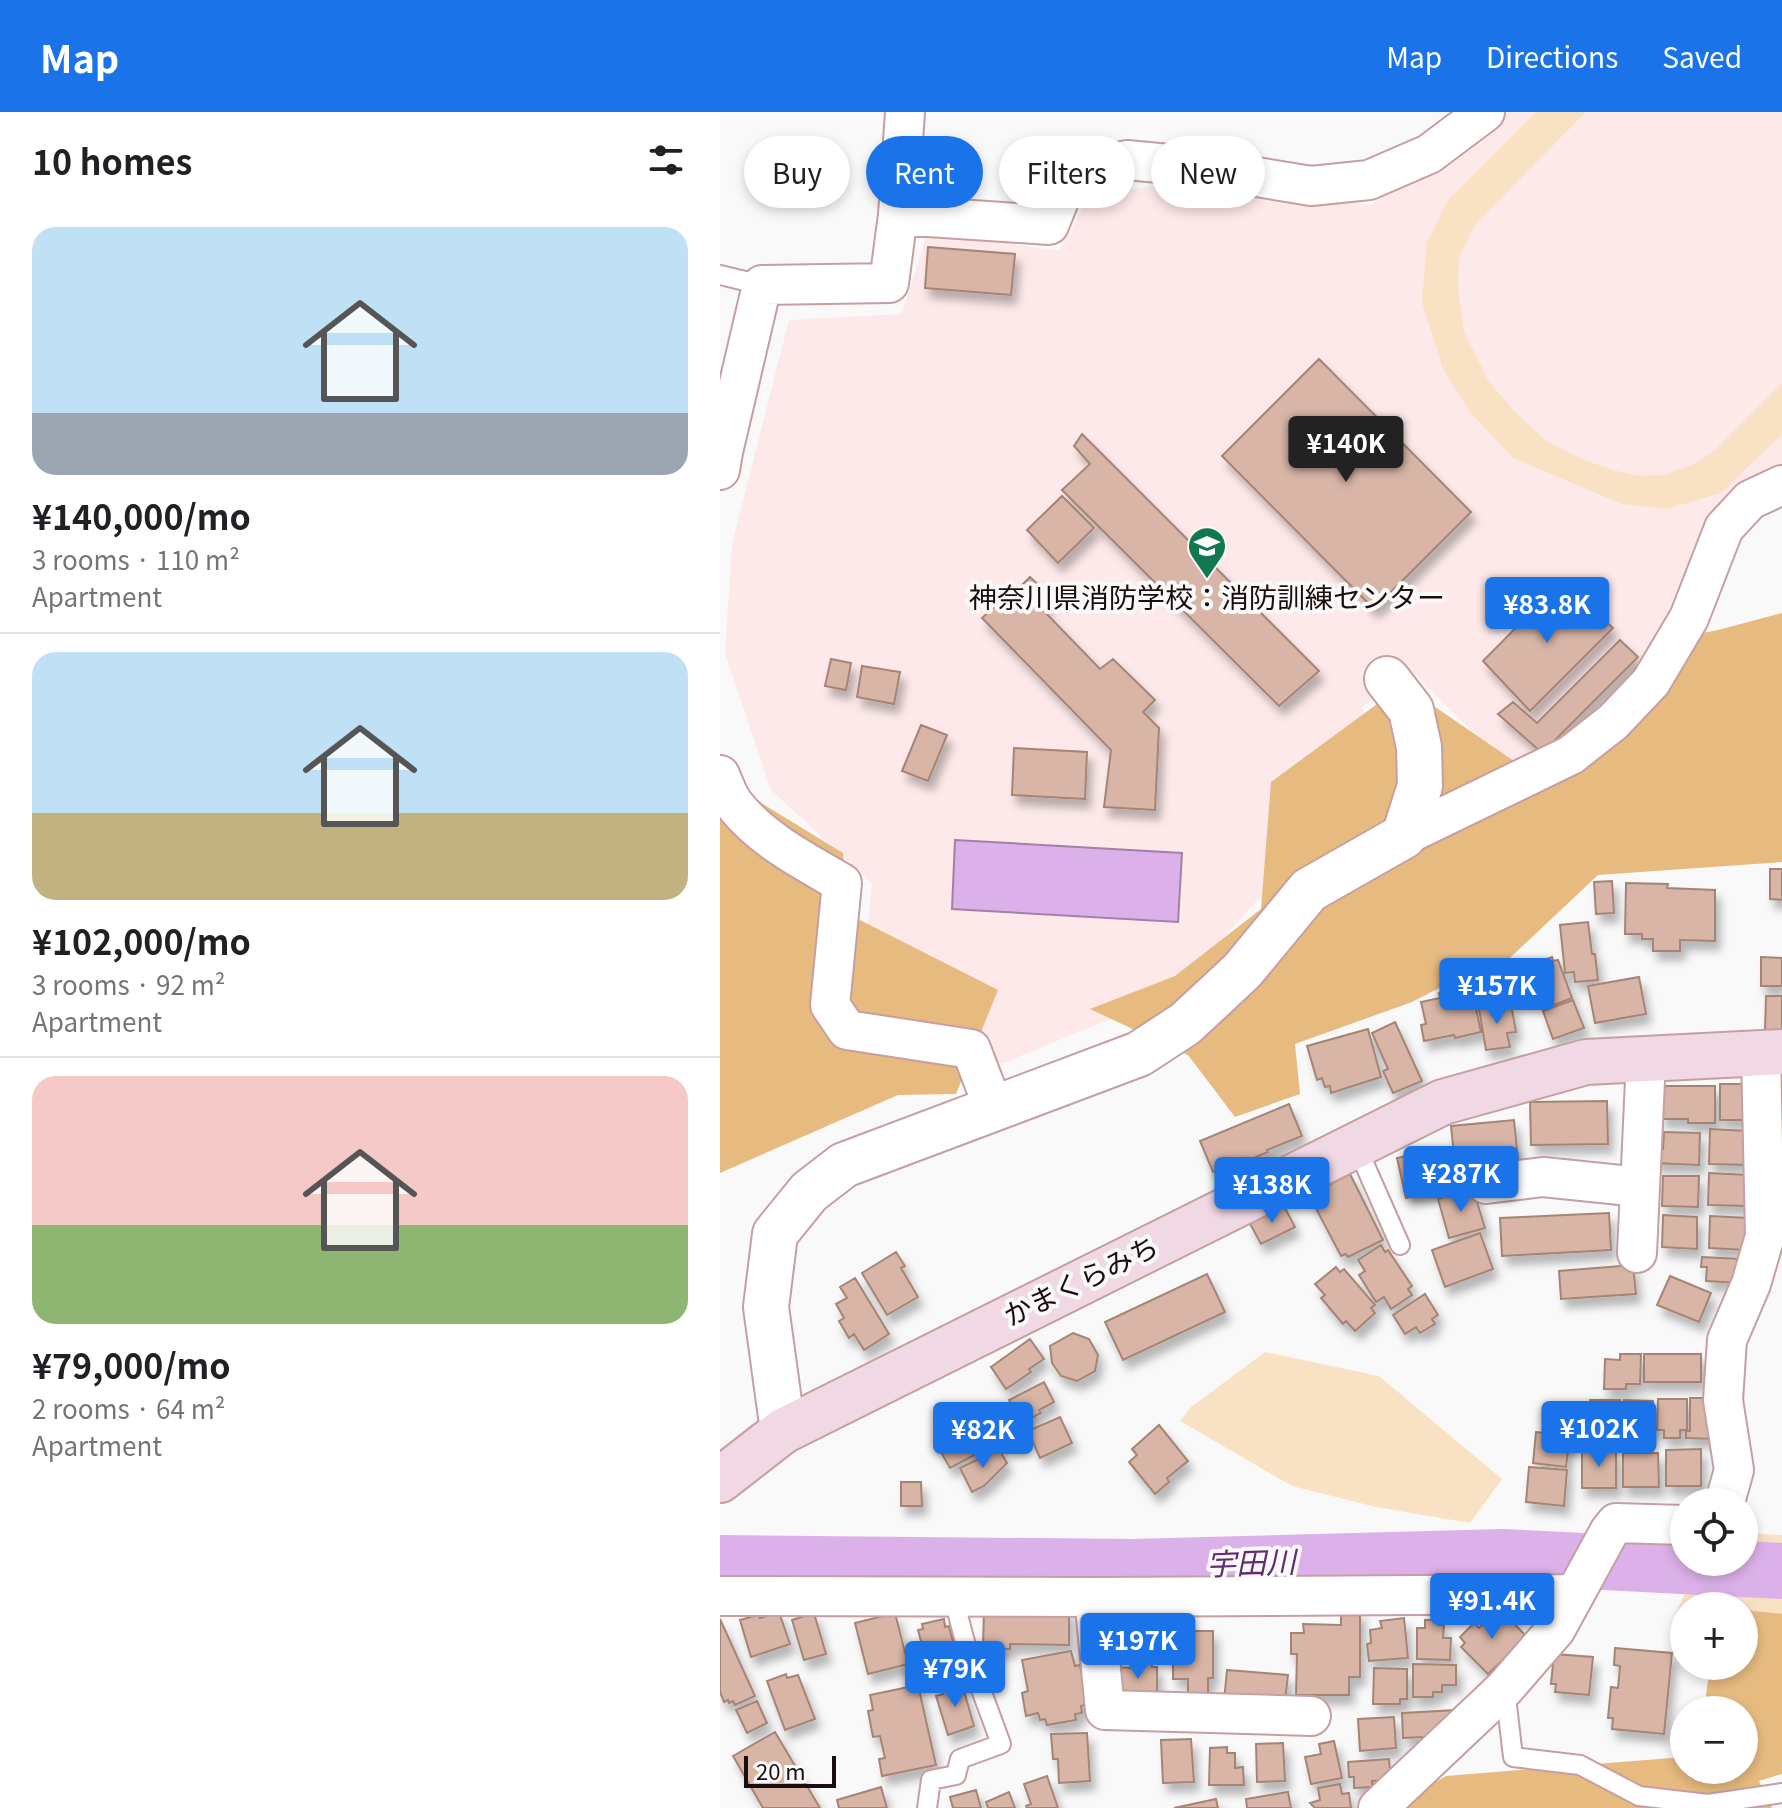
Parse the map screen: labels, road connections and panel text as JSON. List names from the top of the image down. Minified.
{"streets":{"main road":["かまくらみち"]},"water":["宇田川"],"places":{"school or university":["神奈川県消防学校：消防訓練センター"]},"scale_bar":"20 m","page":{"header":"Map","nav":["Map","Directions","Saved"],"heading":"10 homes","chip":["Buy","Rent","Filters","New"],"list":[{"name":"¥140,000/mo","note":"3 rooms · 110 m² · Apartment"},{"name":"¥102,000/mo","note":"3 rooms · 92 m² · Apartment"},{"name":"¥79,000/mo","note":"2 rooms · 64 m² · Apartment"}],"price":["¥140K","¥83.8K","¥157K","¥287K","¥138K","¥102K","¥82K","¥91.4K","¥197K","¥79K"],"map_buttons":["+","−"],"scale":"20 m"}}
